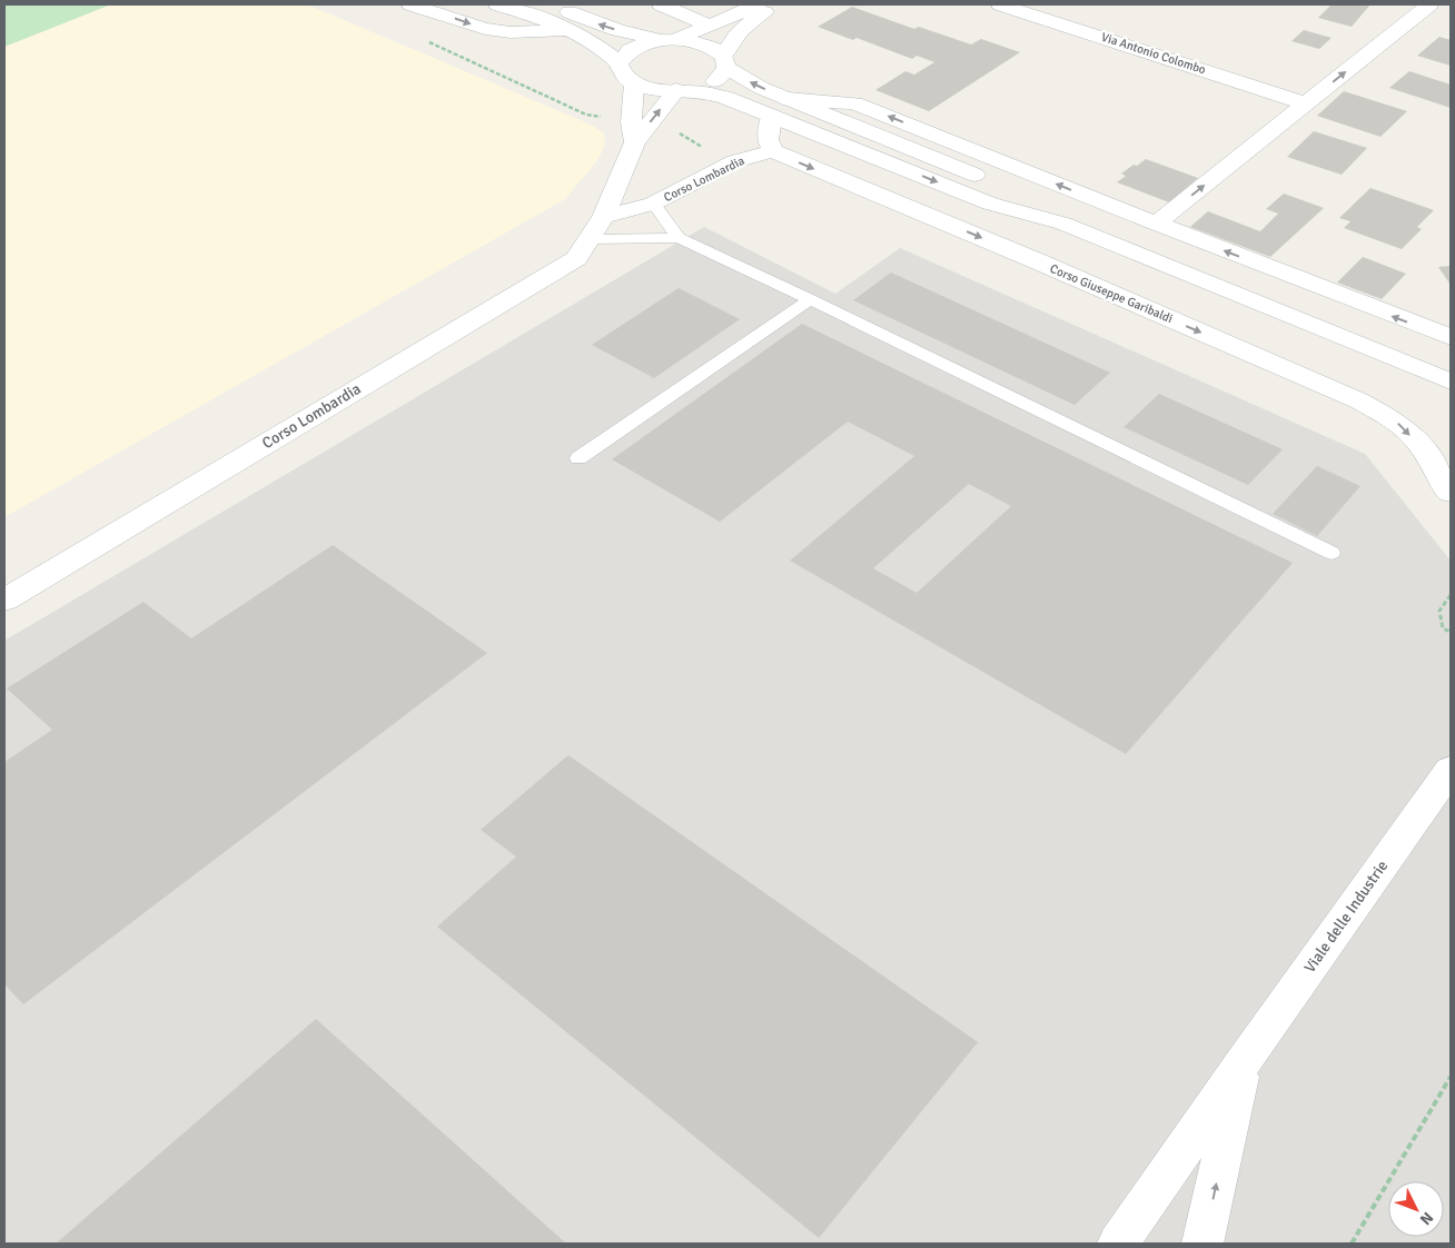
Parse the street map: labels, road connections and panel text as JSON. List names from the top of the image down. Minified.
{"streets":{"street":["Via Antonio Colombo","Corso Lombardia","Corso Giuseppe Garibaldi","Viale delle Industrie"]},"crossings":[["Corso Lombardia","Corso Giuseppe Garibaldi"]],"north":"bottom right"}
